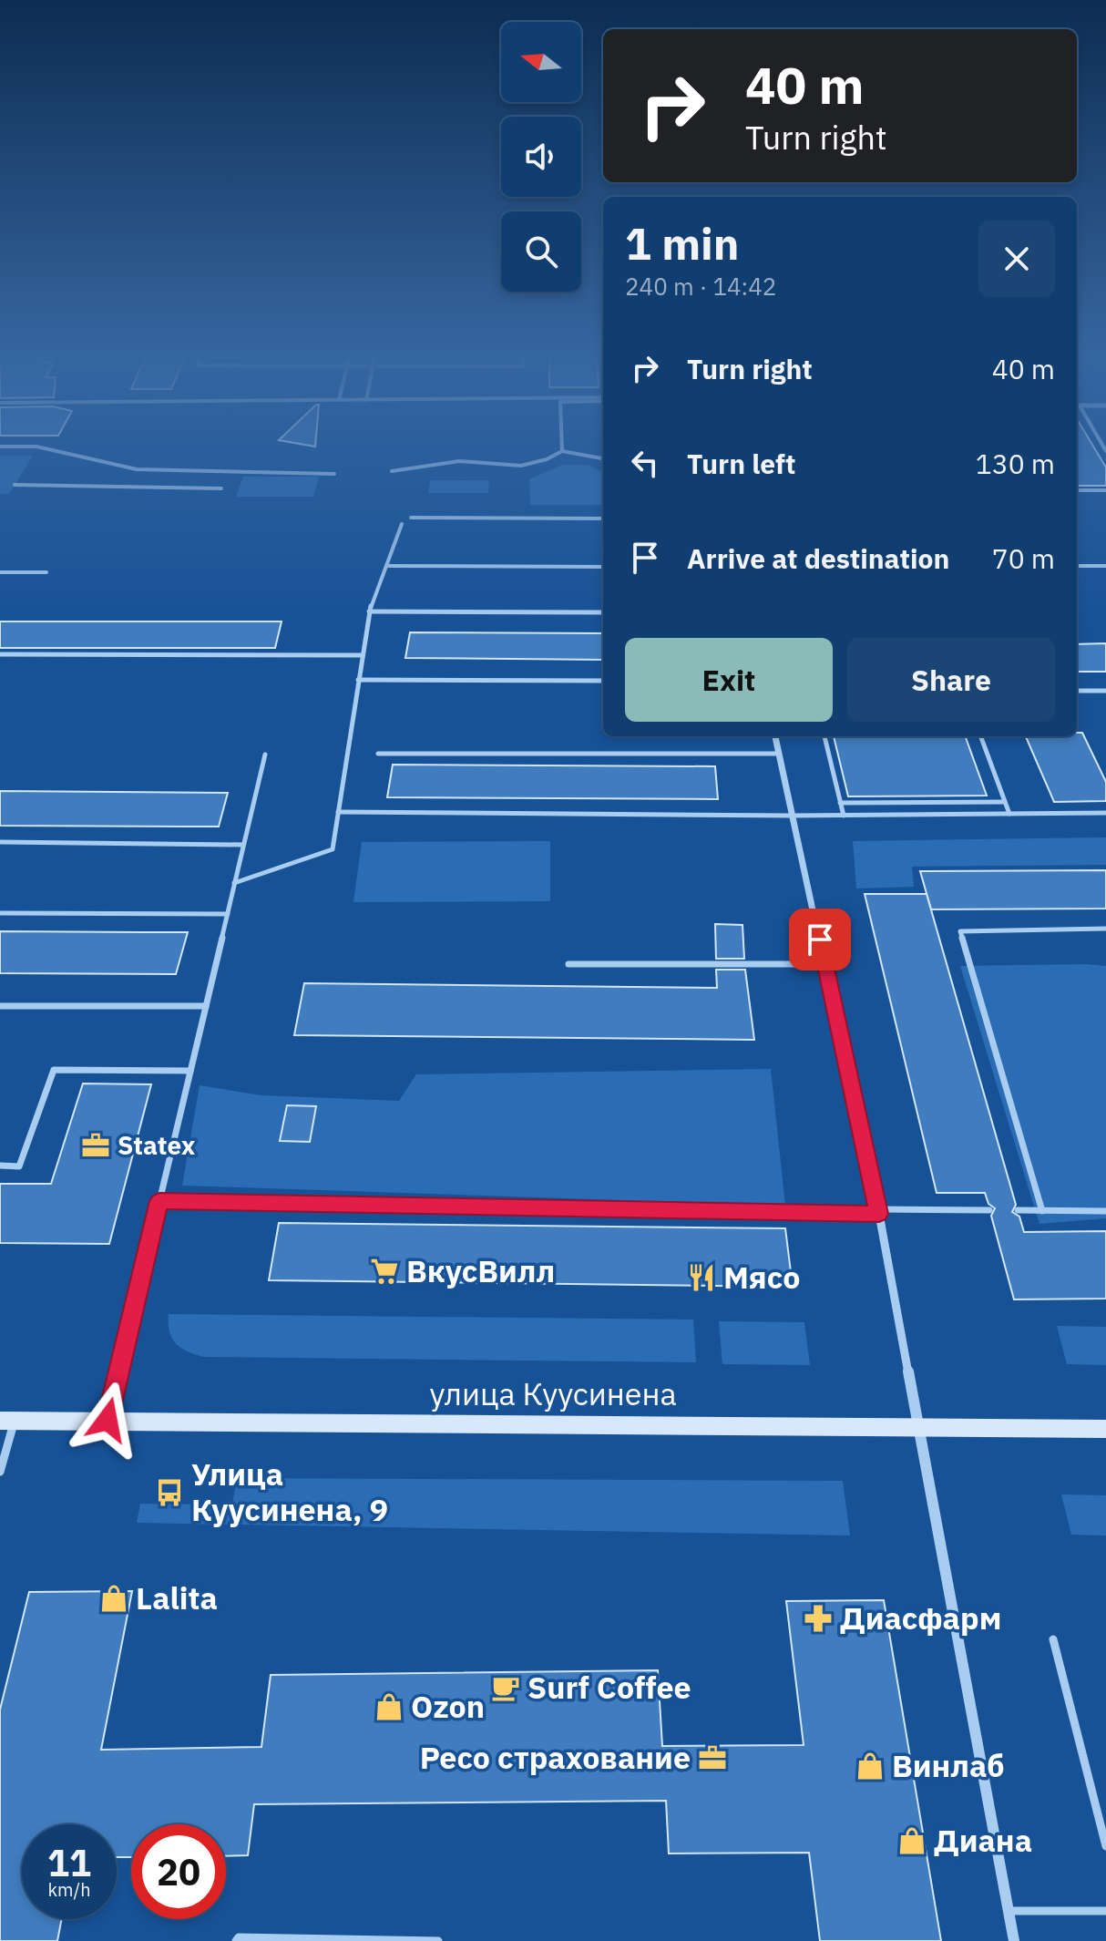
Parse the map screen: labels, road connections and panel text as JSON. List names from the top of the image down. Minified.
{"streets":{"main road":["улица Куусинена"]},"places":{"office":["Statex","Ресо страхование"],"supermarket":["ВкусВилл"],"restaurant":["Мясо"],"bus stop":["Улица Куусинена, 9"],"shop":["Lalita","Ozon","Винлаб","Диана"],"pharmacy":["Диасфарм"],"cafe":["Surf Coffee"]},"north":"left","page":{"turn":["40 m","Turn right"],"heading":["1 min","240 m · 14:42"],"list":[{"name":"Turn right","value":"40 m"},{"name":"Turn left","value":"130 m"},{"name":"Arrive at destination","value":"70 m"}],"buttons":["Exit","Share"],"speed":"11 km/h","limit":"20"}}
